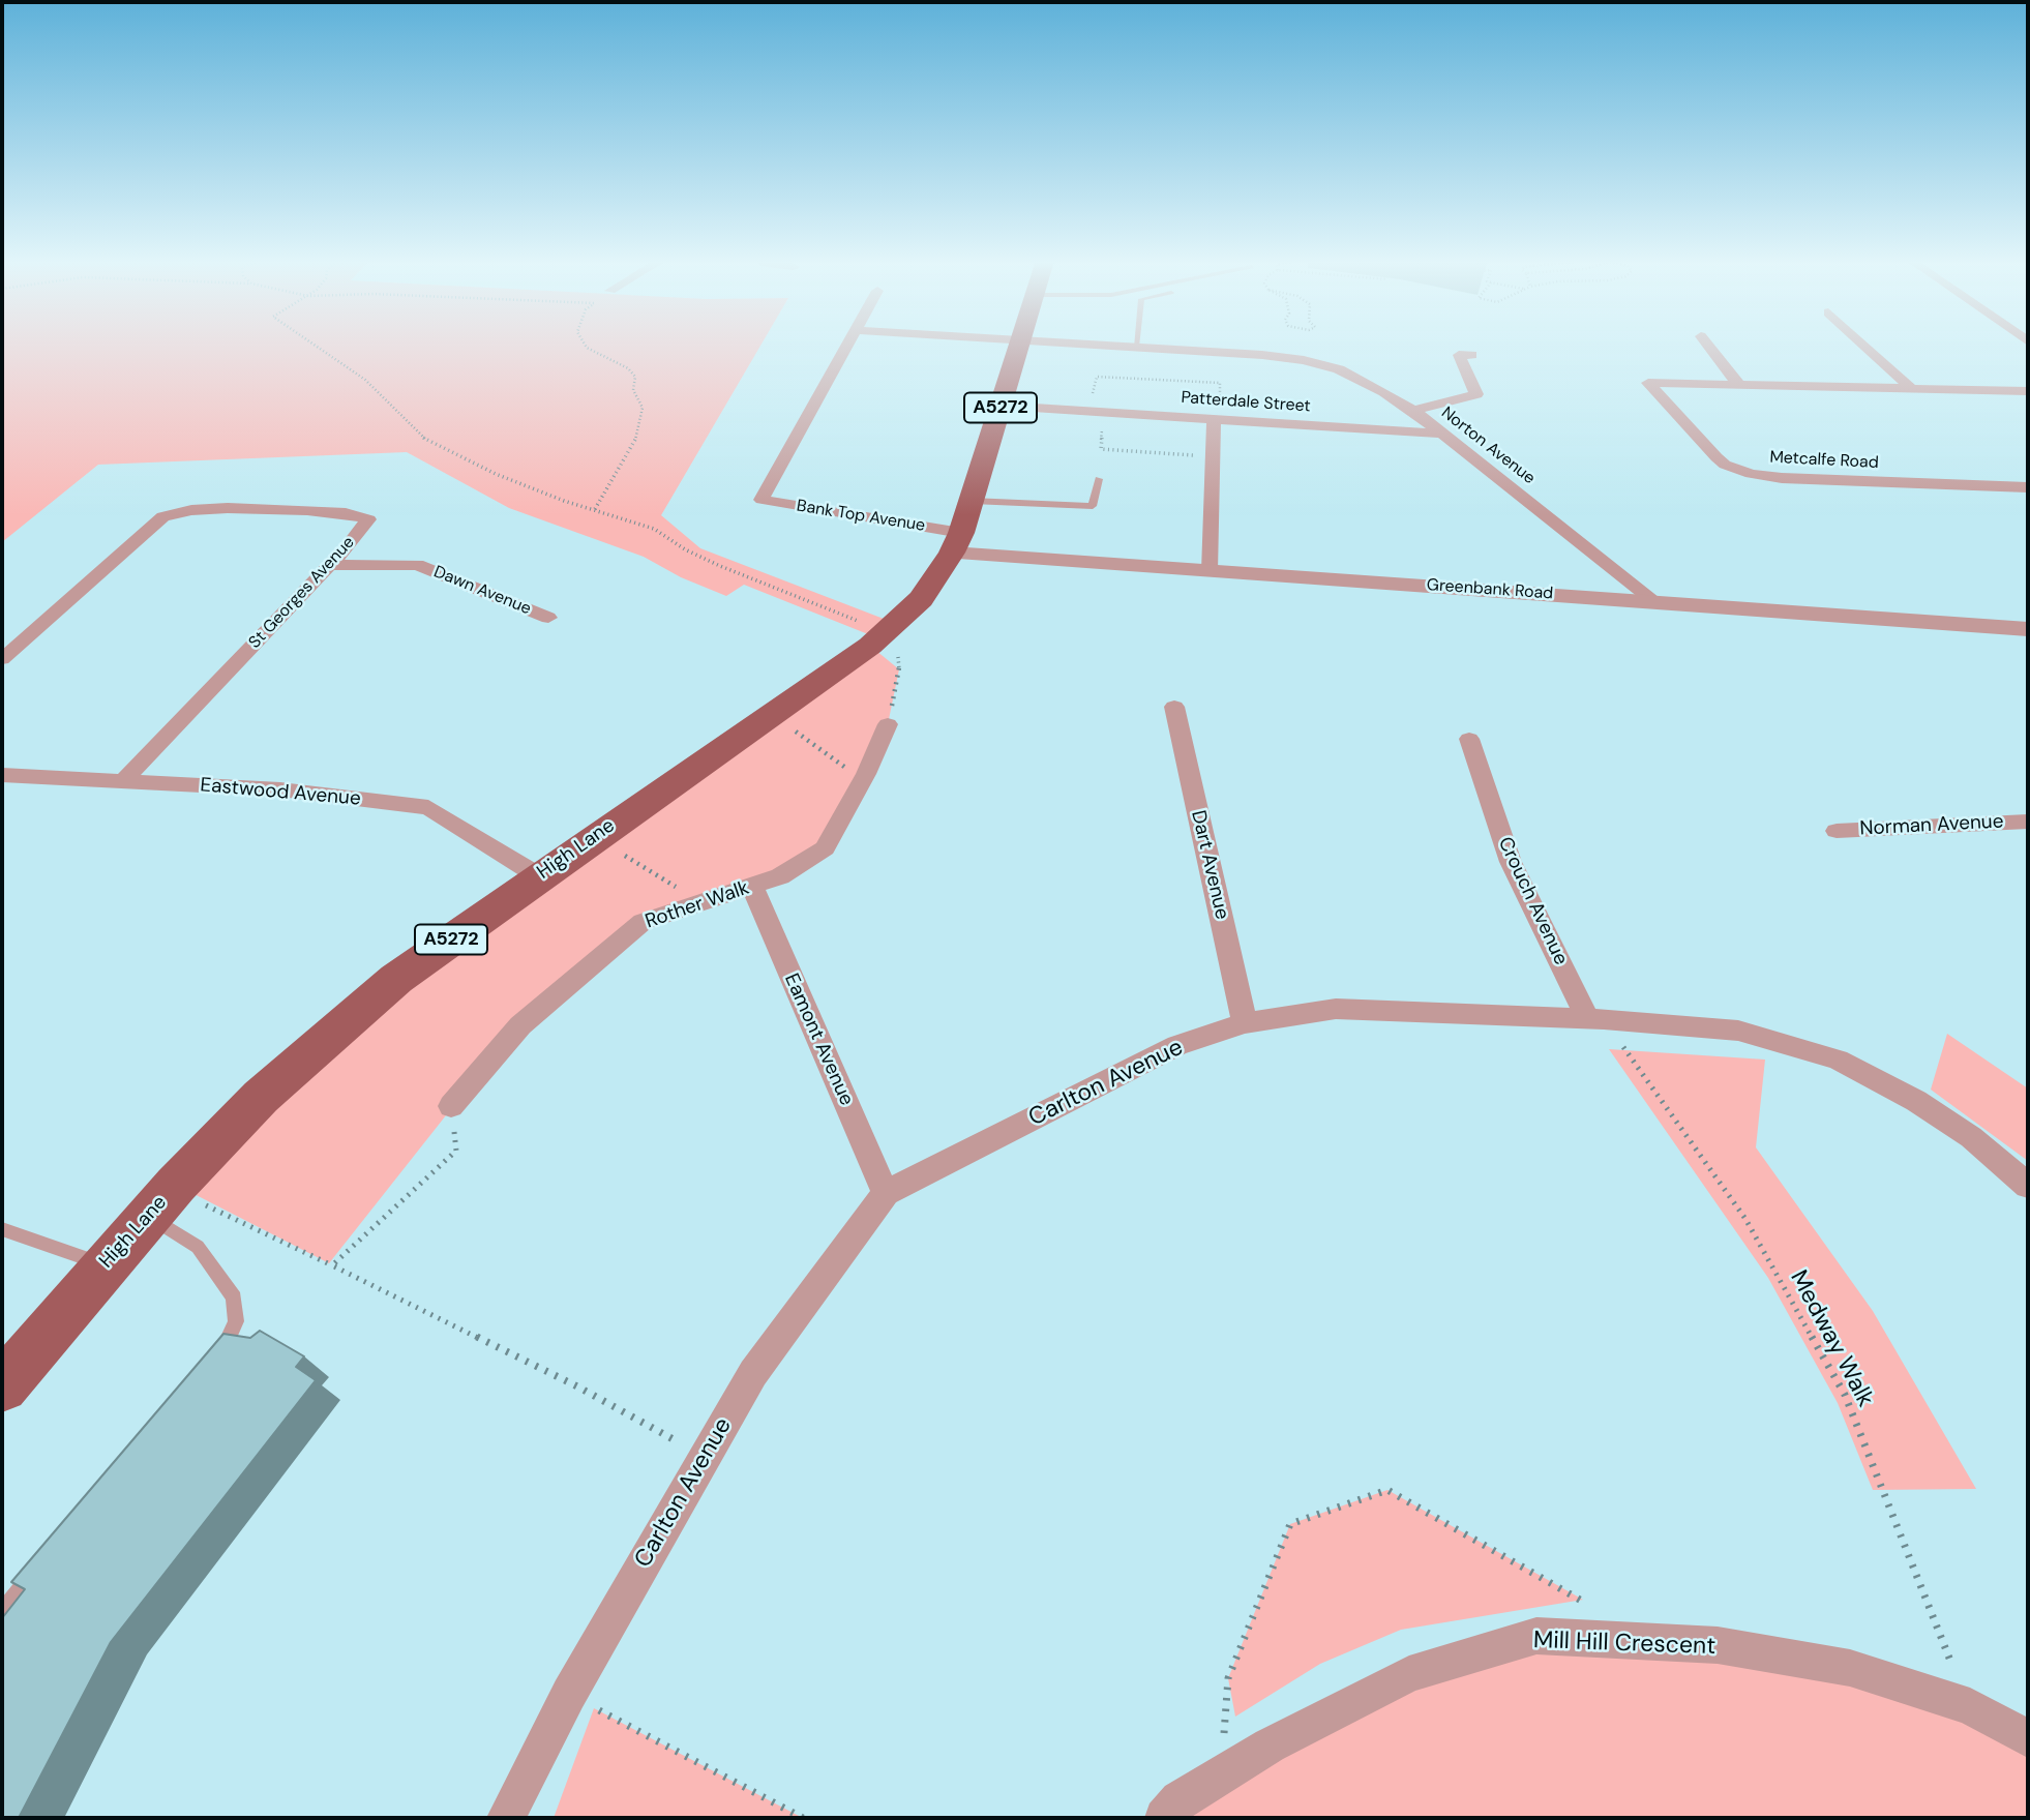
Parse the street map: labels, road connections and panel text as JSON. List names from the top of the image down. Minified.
{"streets":{"main road":["A5272","High Lane"],"street":["Patterdale Street","Norton Avenue","Metcalfe Road","Bank Top Avenue","Greenbank Road","Dawn Avenue","St Georges Avenue","Eastwood Avenue","Norman Avenue","Dart Avenue","Crouch Avenue","Rother Walk","Eamont Avenue","Carlton Avenue","Mill Hill Crescent"],"path":["Medway Walk"]},"crossings":[["Patterdale Street","Norton Avenue"],["Patterdale Street","High Lane"],["Norton Avenue","Greenbank Road"],["Bank Top Avenue","Greenbank Road"],["Bank Top Avenue","High Lane"],["Greenbank Road","High Lane"],["Dawn Avenue","St Georges Avenue"],["St Georges Avenue","Eastwood Avenue"],["Eastwood Avenue","High Lane"],["Dart Avenue","Carlton Avenue"],["Crouch Avenue","Carlton Avenue"],["Crouch Avenue","Medway Walk"],["Rother Walk","Eamont Avenue"],["Eamont Avenue","Carlton Avenue"],["Carlton Avenue","Medway Walk"],["Medway Walk","Mill Hill Crescent"]]}
